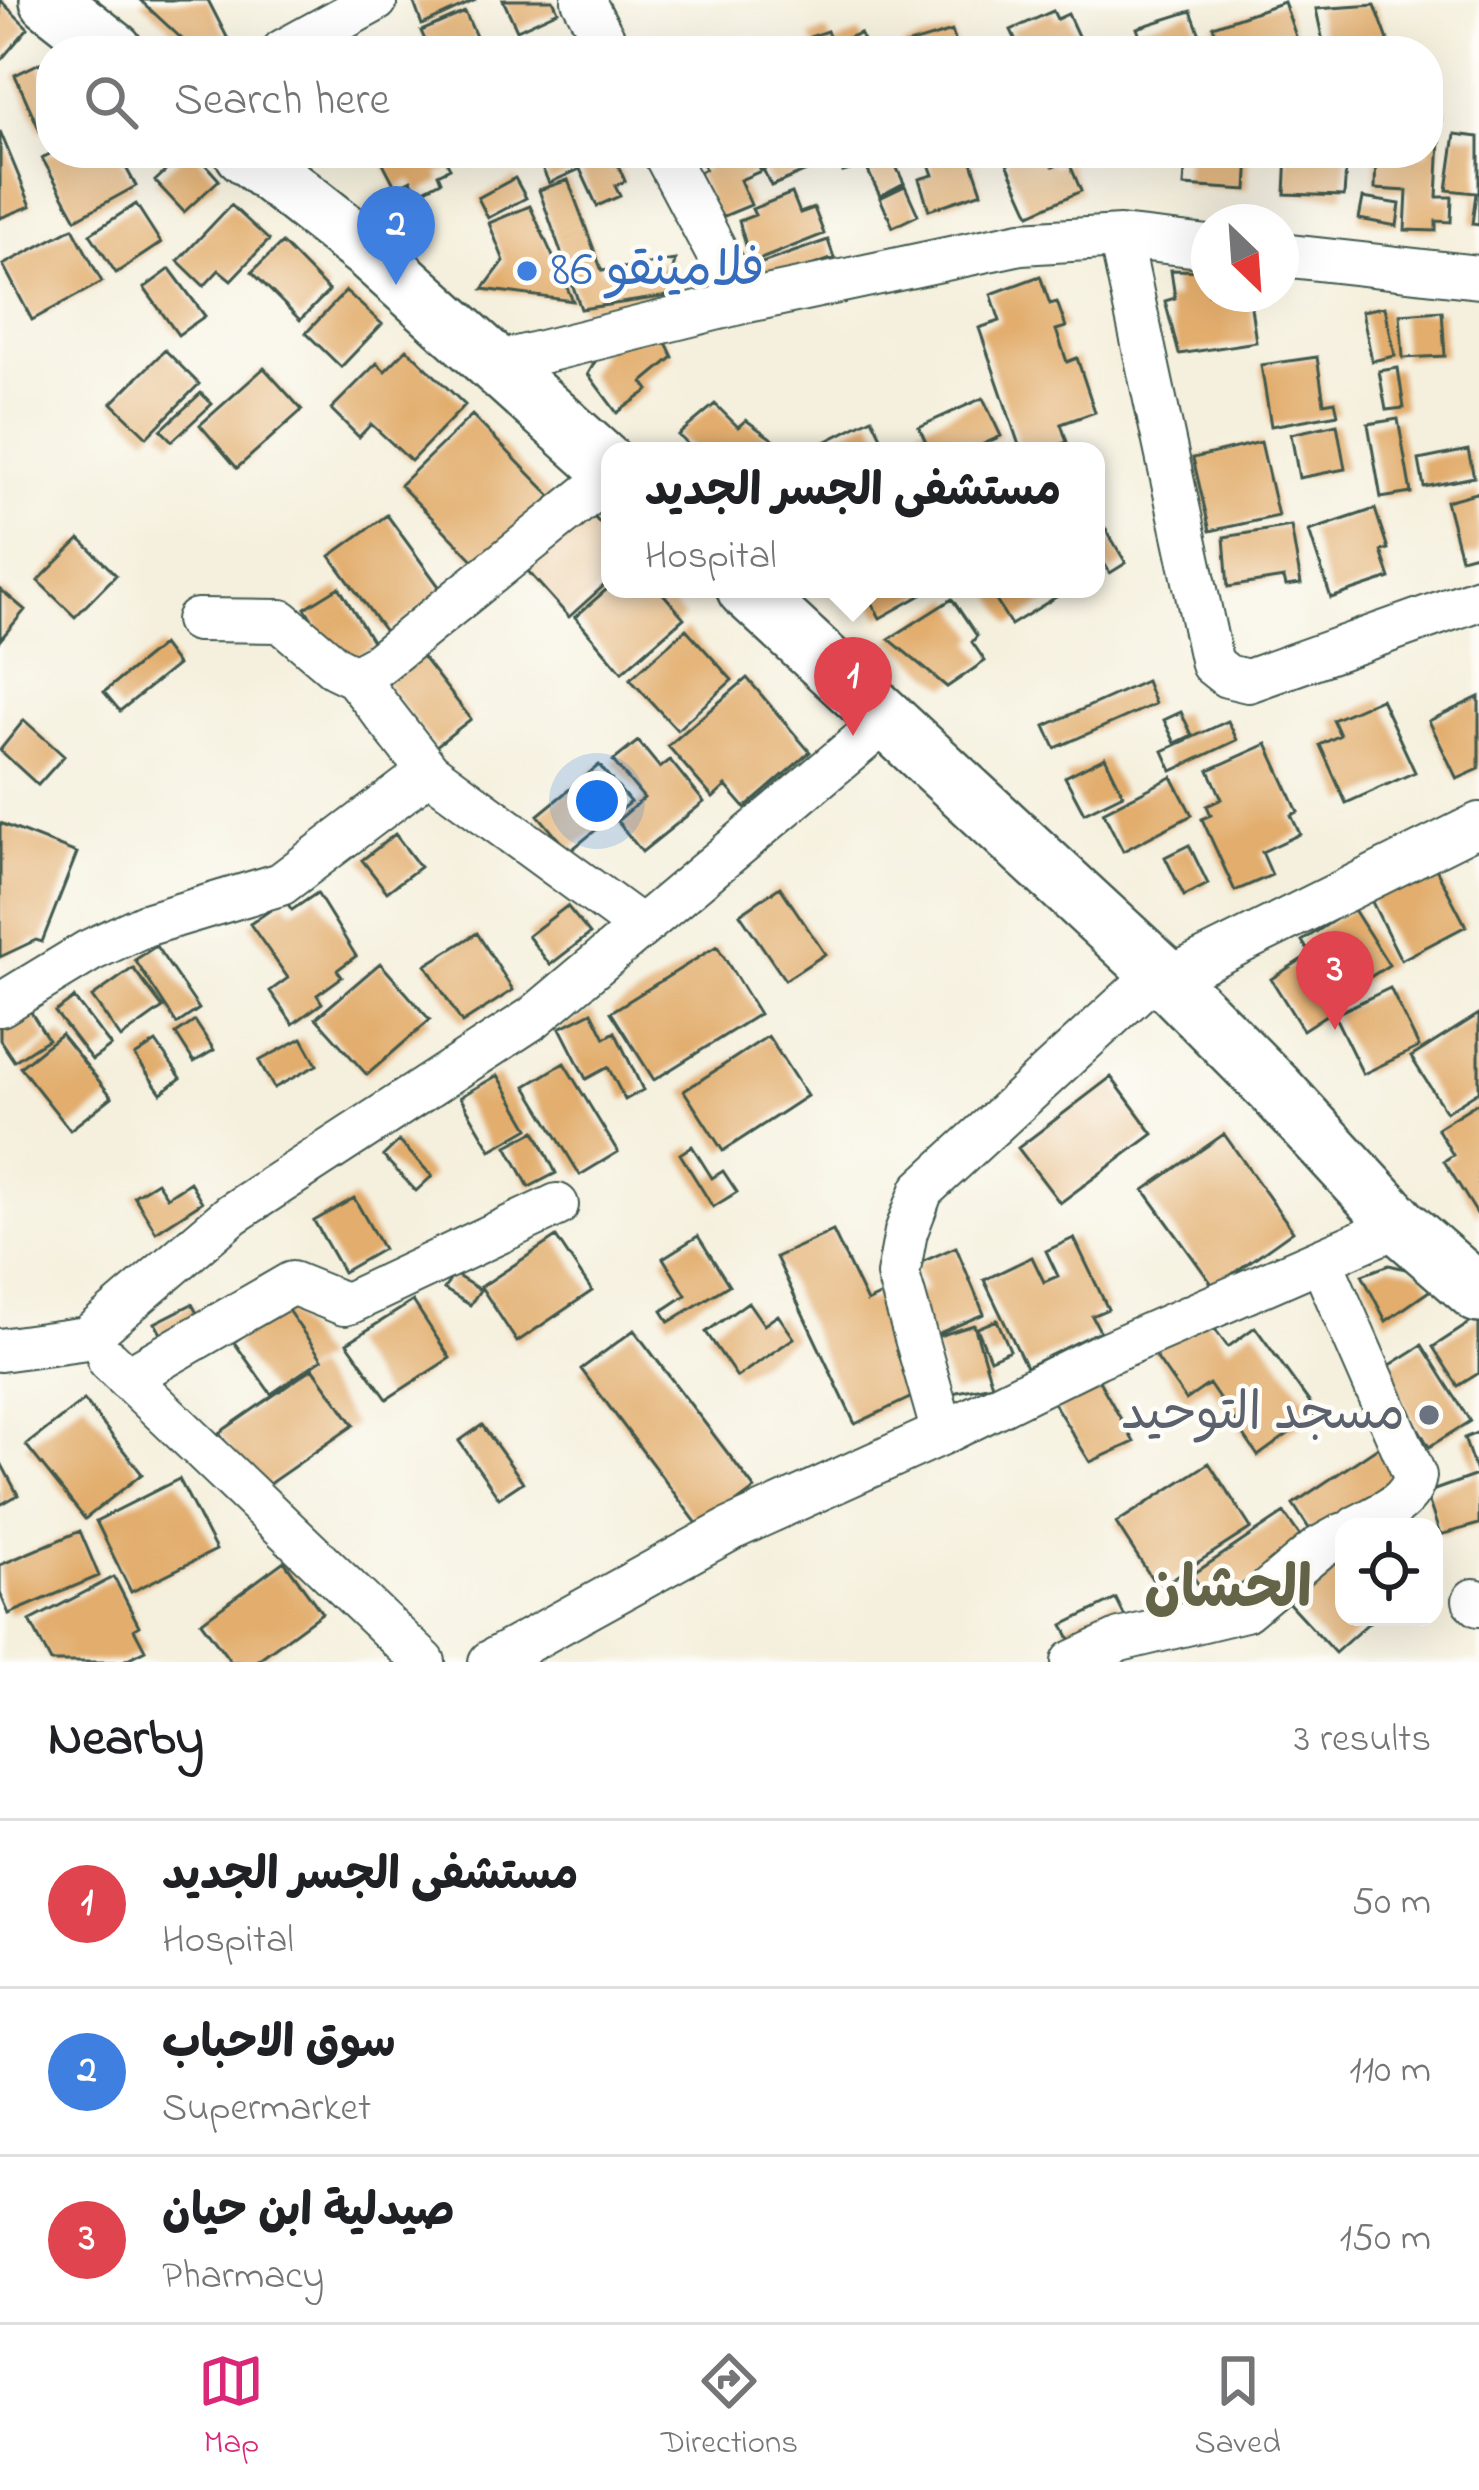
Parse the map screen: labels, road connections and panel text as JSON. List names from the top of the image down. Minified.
{"districts":["الحشان"],"places":["فلامينقو 86","مسجد التوحيد"],"north":"bottom right","page":{"search":"Search here","pins":["2","1","3"],"popup":["مستشفى الجسر الجديد","Hospital"],"heading":["Nearby","3 results"],"list":[{"mark":"1","name":"مستشفى الجسر الجديد","note":"Hospital","value":"50 m"},{"mark":"2","name":"سوق الاحباب","note":"Supermarket","value":"110 m"},{"mark":"3","name":"صيدلية ابن حيان","note":"Pharmacy","value":"150 m"}],"nav":["Map","Directions","Saved"]}}
